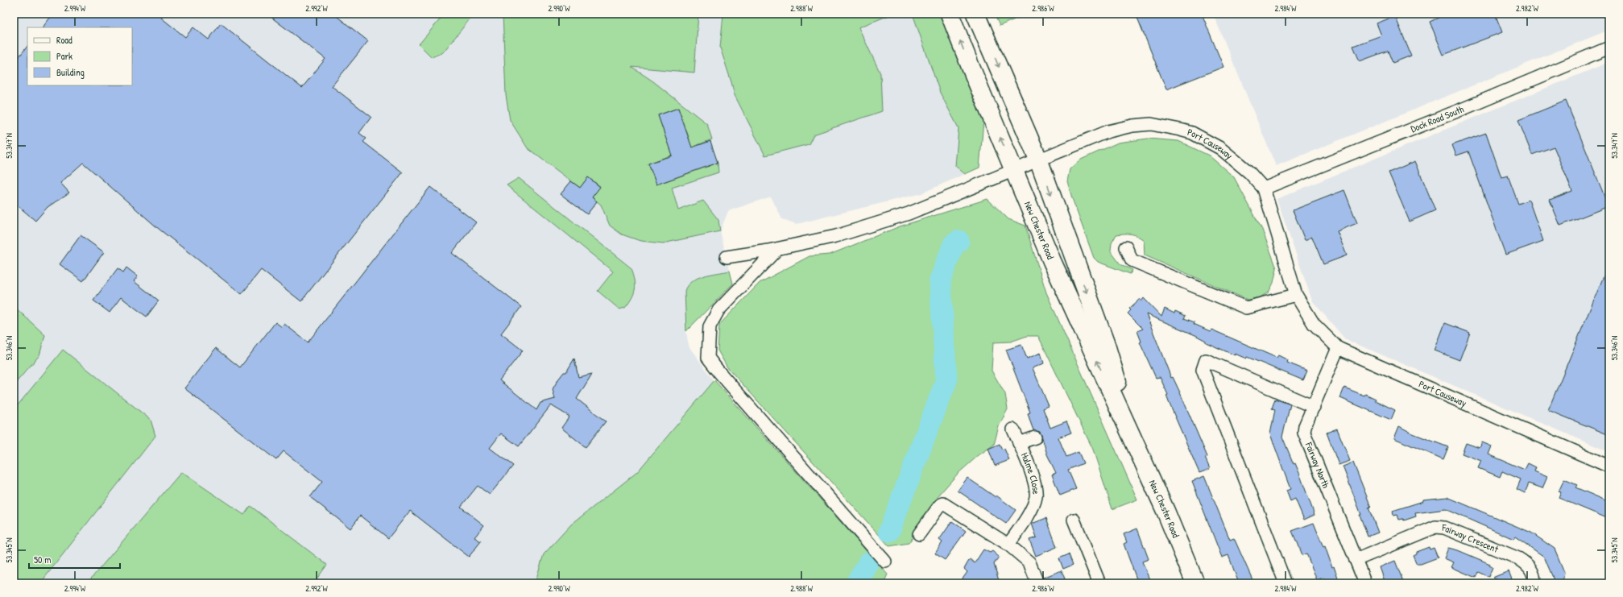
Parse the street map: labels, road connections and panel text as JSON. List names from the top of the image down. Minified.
{"streets":{"highway":["New Chester Road"],"street":["Dock Road South","Port Causeway","Fairway North","Hulme Close","Fairway Crescent"]},"crossings":[["Dock Road South","Port Causeway"],["Port Causeway","New Chester Road"],["Port Causeway","Fairway North"],["Fairway North","Fairway Crescent"]],"legend":["Road","Park","Building"],"scale_bar":"50 m","coordinates":["2.994°W","2.992°W","2.990°W","2.988°W","2.986°W","2.984°W","2.982°W","53.347°N","53.346°N","53.345°N"]}
